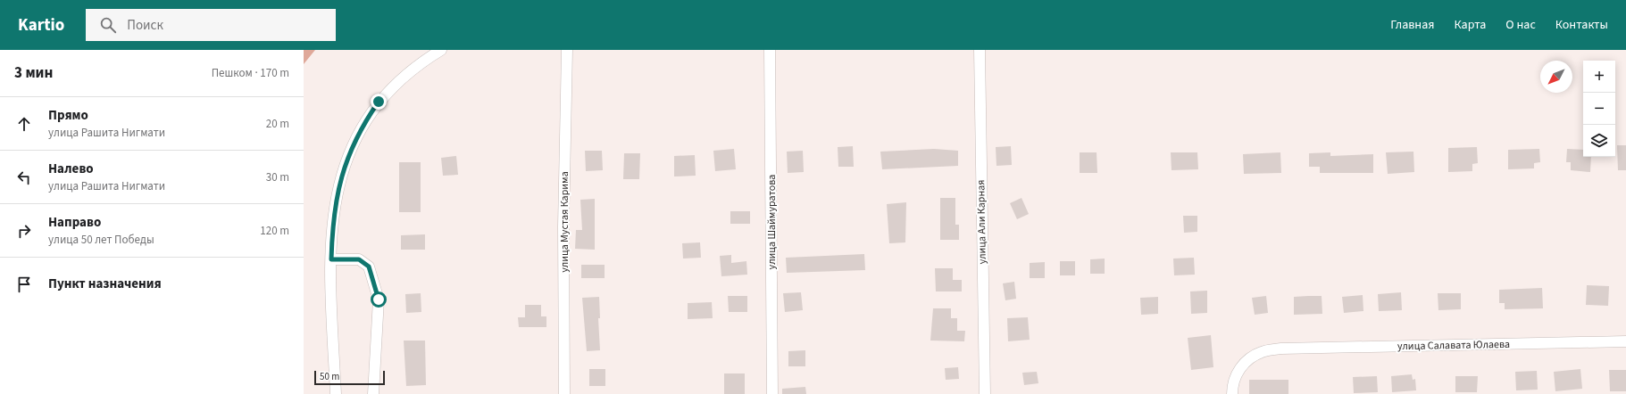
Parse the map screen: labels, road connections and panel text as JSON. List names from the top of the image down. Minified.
{"streets":{"street":["улица Мустая Карима","улица Шаймуратова","улица Али Карная","улица Салавата Юлаева"]},"scale_bar":"50 m","north":"bottom left","page":{"header":"Kartio","search":"Поиск","nav":["Главная","Карта","О нас","Контакты"],"heading":["3 мин","Пешком · 170 m"],"map_buttons":["+","−"],"list":[["Прямо","улица Рашита Нигмати","20 m"],["Налево","улица Рашита Нигмати","30 m"],["Направо","улица 50 лет Победы","120 m"],"Пункт назначения"],"scale":"50 m"}}
